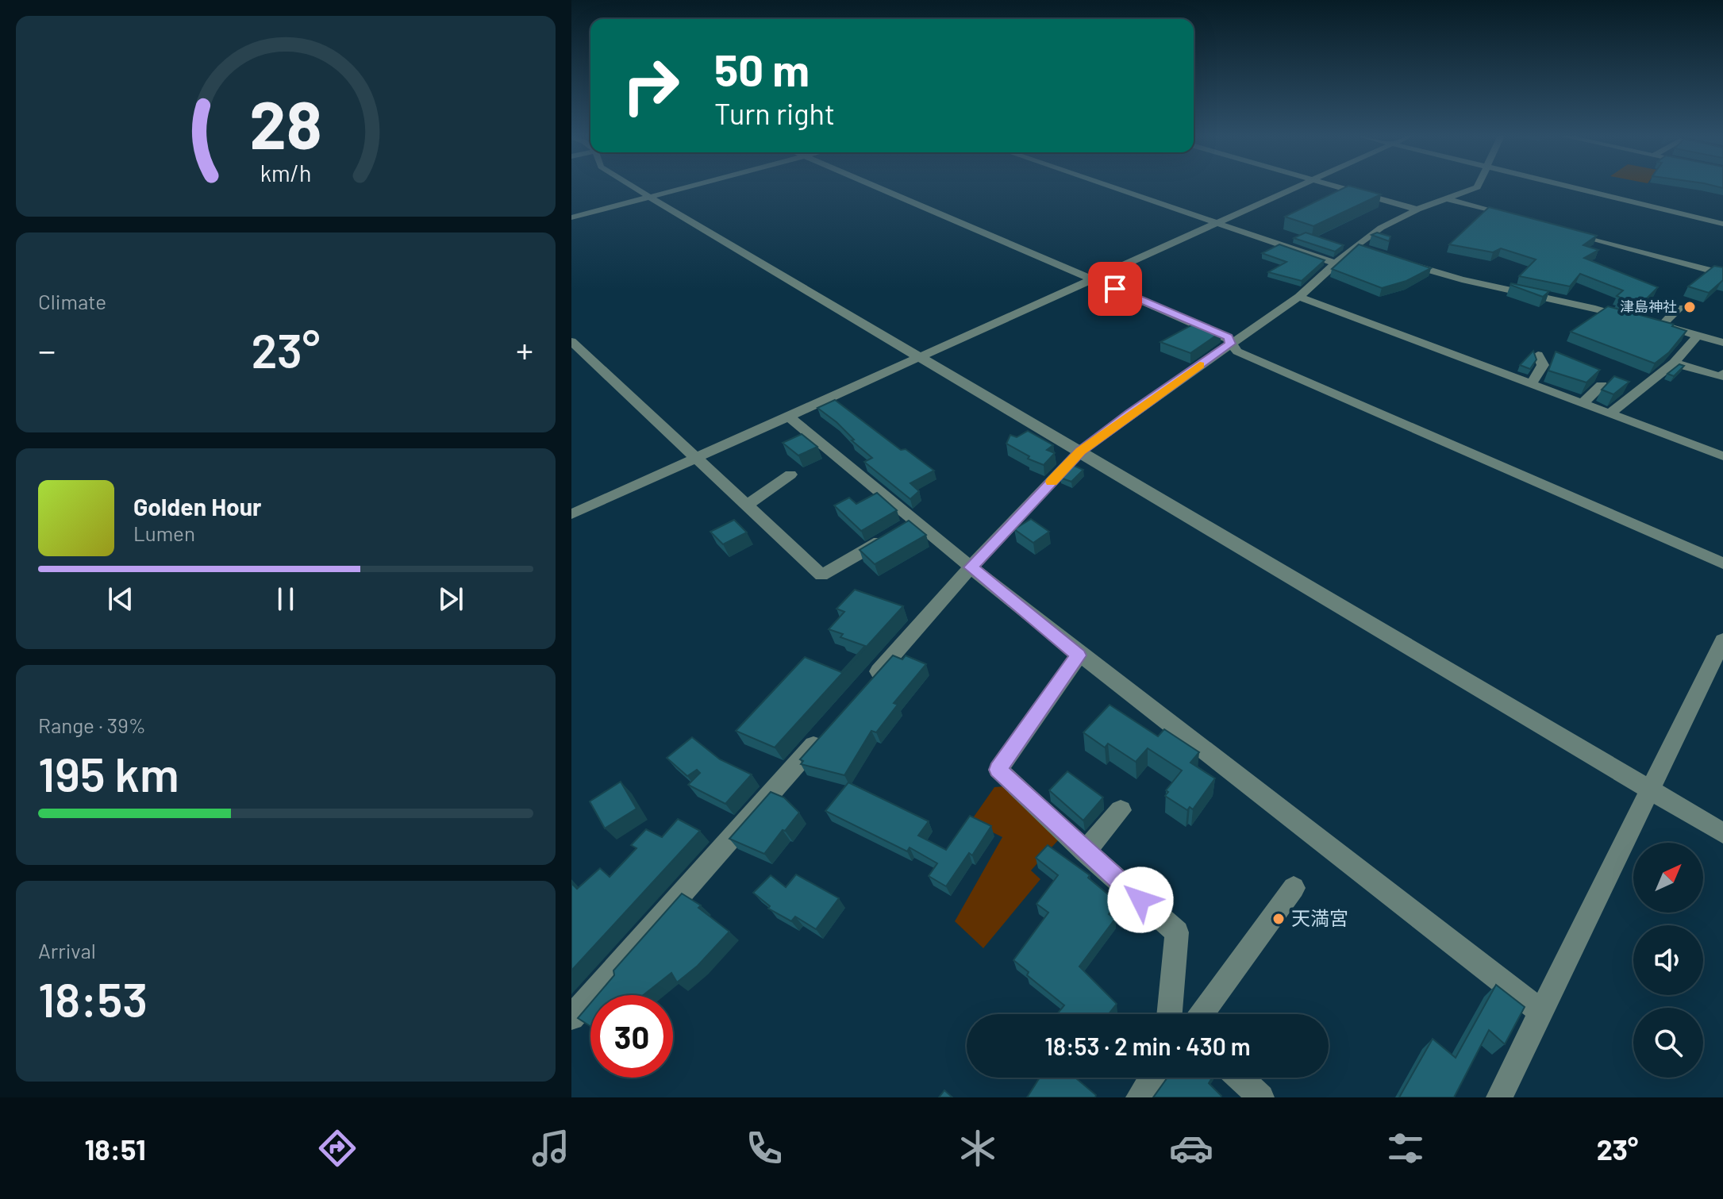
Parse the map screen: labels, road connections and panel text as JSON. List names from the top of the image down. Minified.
{"places":["津島神社","天満宮"],"north":"top right","page":{"turn":["50 m","Turn right"],"tile":["Climate",["Range · 39%","195 km"],["Arrival","18:53"]],"heat":["−","23°","+"],"song":["Golden Hour","Lumen"],"limit":"30","trip":"18:53 · 2 min · 430 m","tabs":["18:51","23°"],"gauge":["28","km/h"]}}
